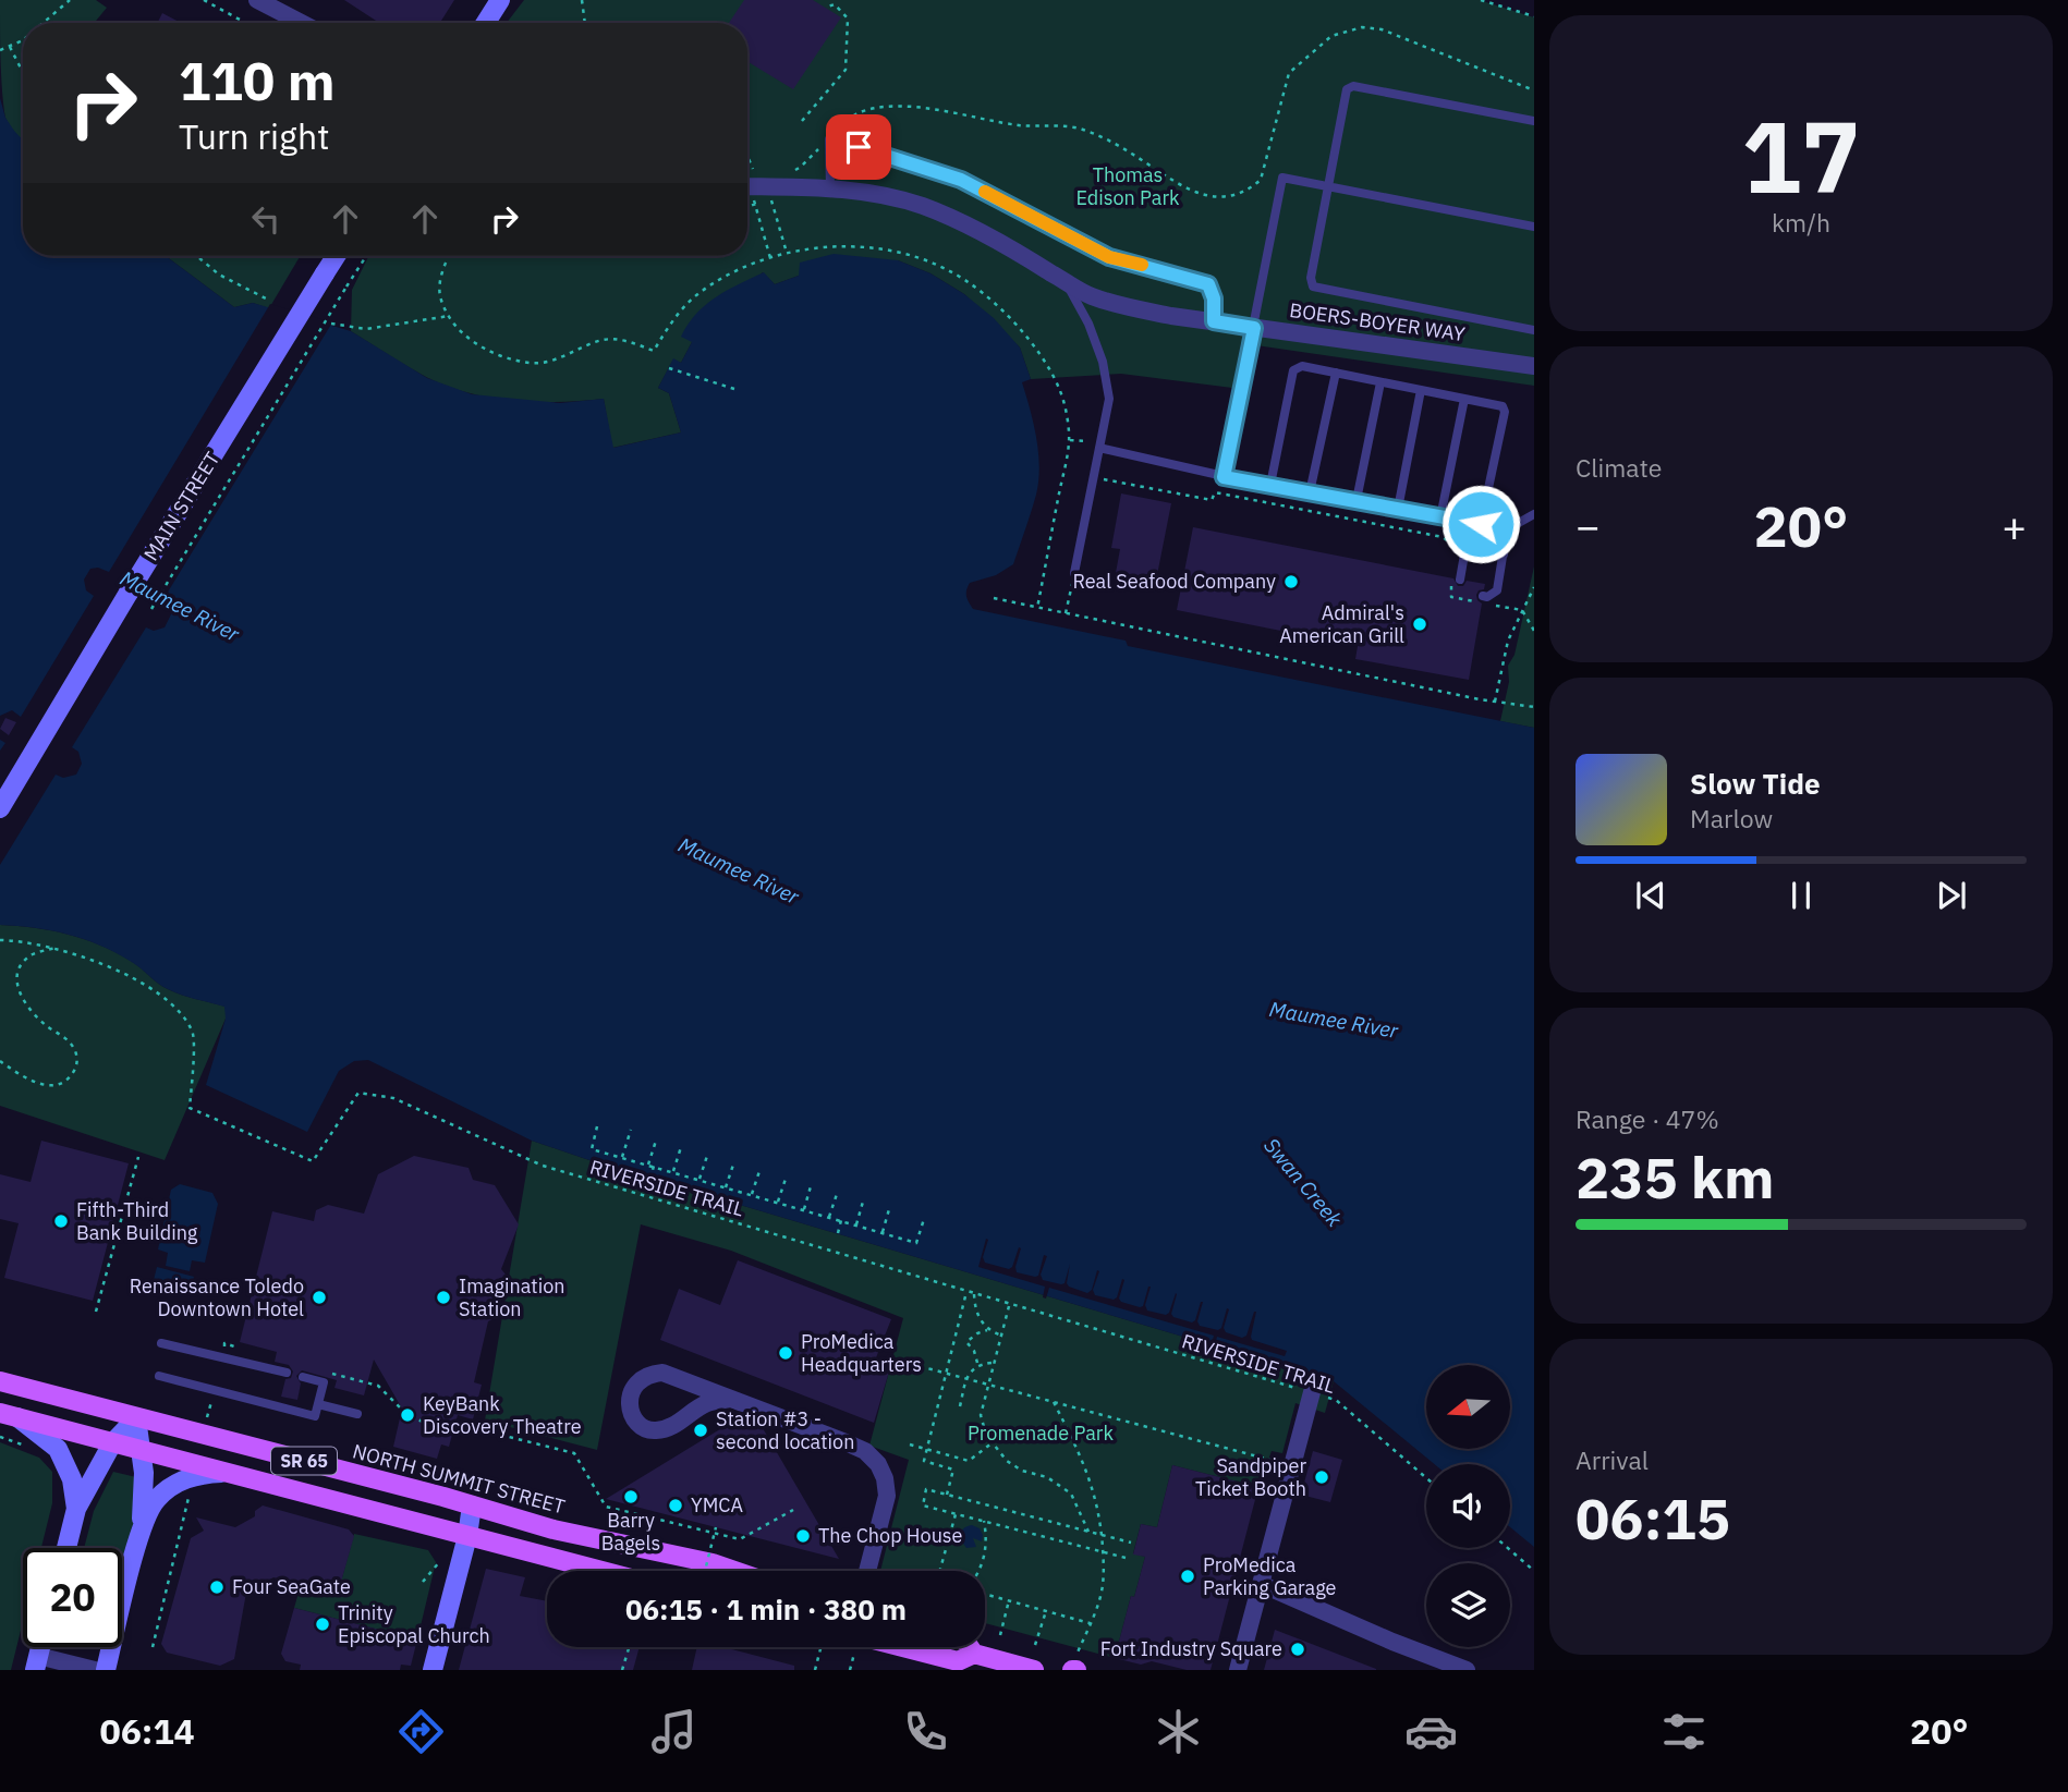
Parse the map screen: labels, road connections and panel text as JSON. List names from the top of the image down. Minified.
{"streets":{"main road":["SR 65","NORTH SUMMIT STREET"],"street":["BOERS-BOYER WAY","MAIN STREET"],"path":["RIVERSIDE TRAIL"]},"water":["Maumee River","Swan Creek"],"parks":["Thomas Edison Park","Promenade Park"],"places":["Real Seafood Company","Admiral's American Grill","Fifth-Third Bank Building","Renaissance Toledo Downtown Hotel","Imagination Station","ProMedica Headquarters","KeyBank Discovery Theatre","Station #3 - second location","Sandpiper Ticket Booth","Barry Bagels","YMCA","The Chop House","ProMedica Parking Garage","Four SeaGate","Trinity Episcopal Church","Fort Industry Square"],"north":"left","page":{"tile":[["17","km/h"],"Climate",["Range · 47%","235 km"],["Arrival","06:15"]],"turn":["110 m","Turn right"],"heat":["−","20°","+"],"song":["Slow Tide","Marlow"],"limit":"20","trip":"06:15 · 1 min · 380 m","tabs":["06:14","20°"]}}
